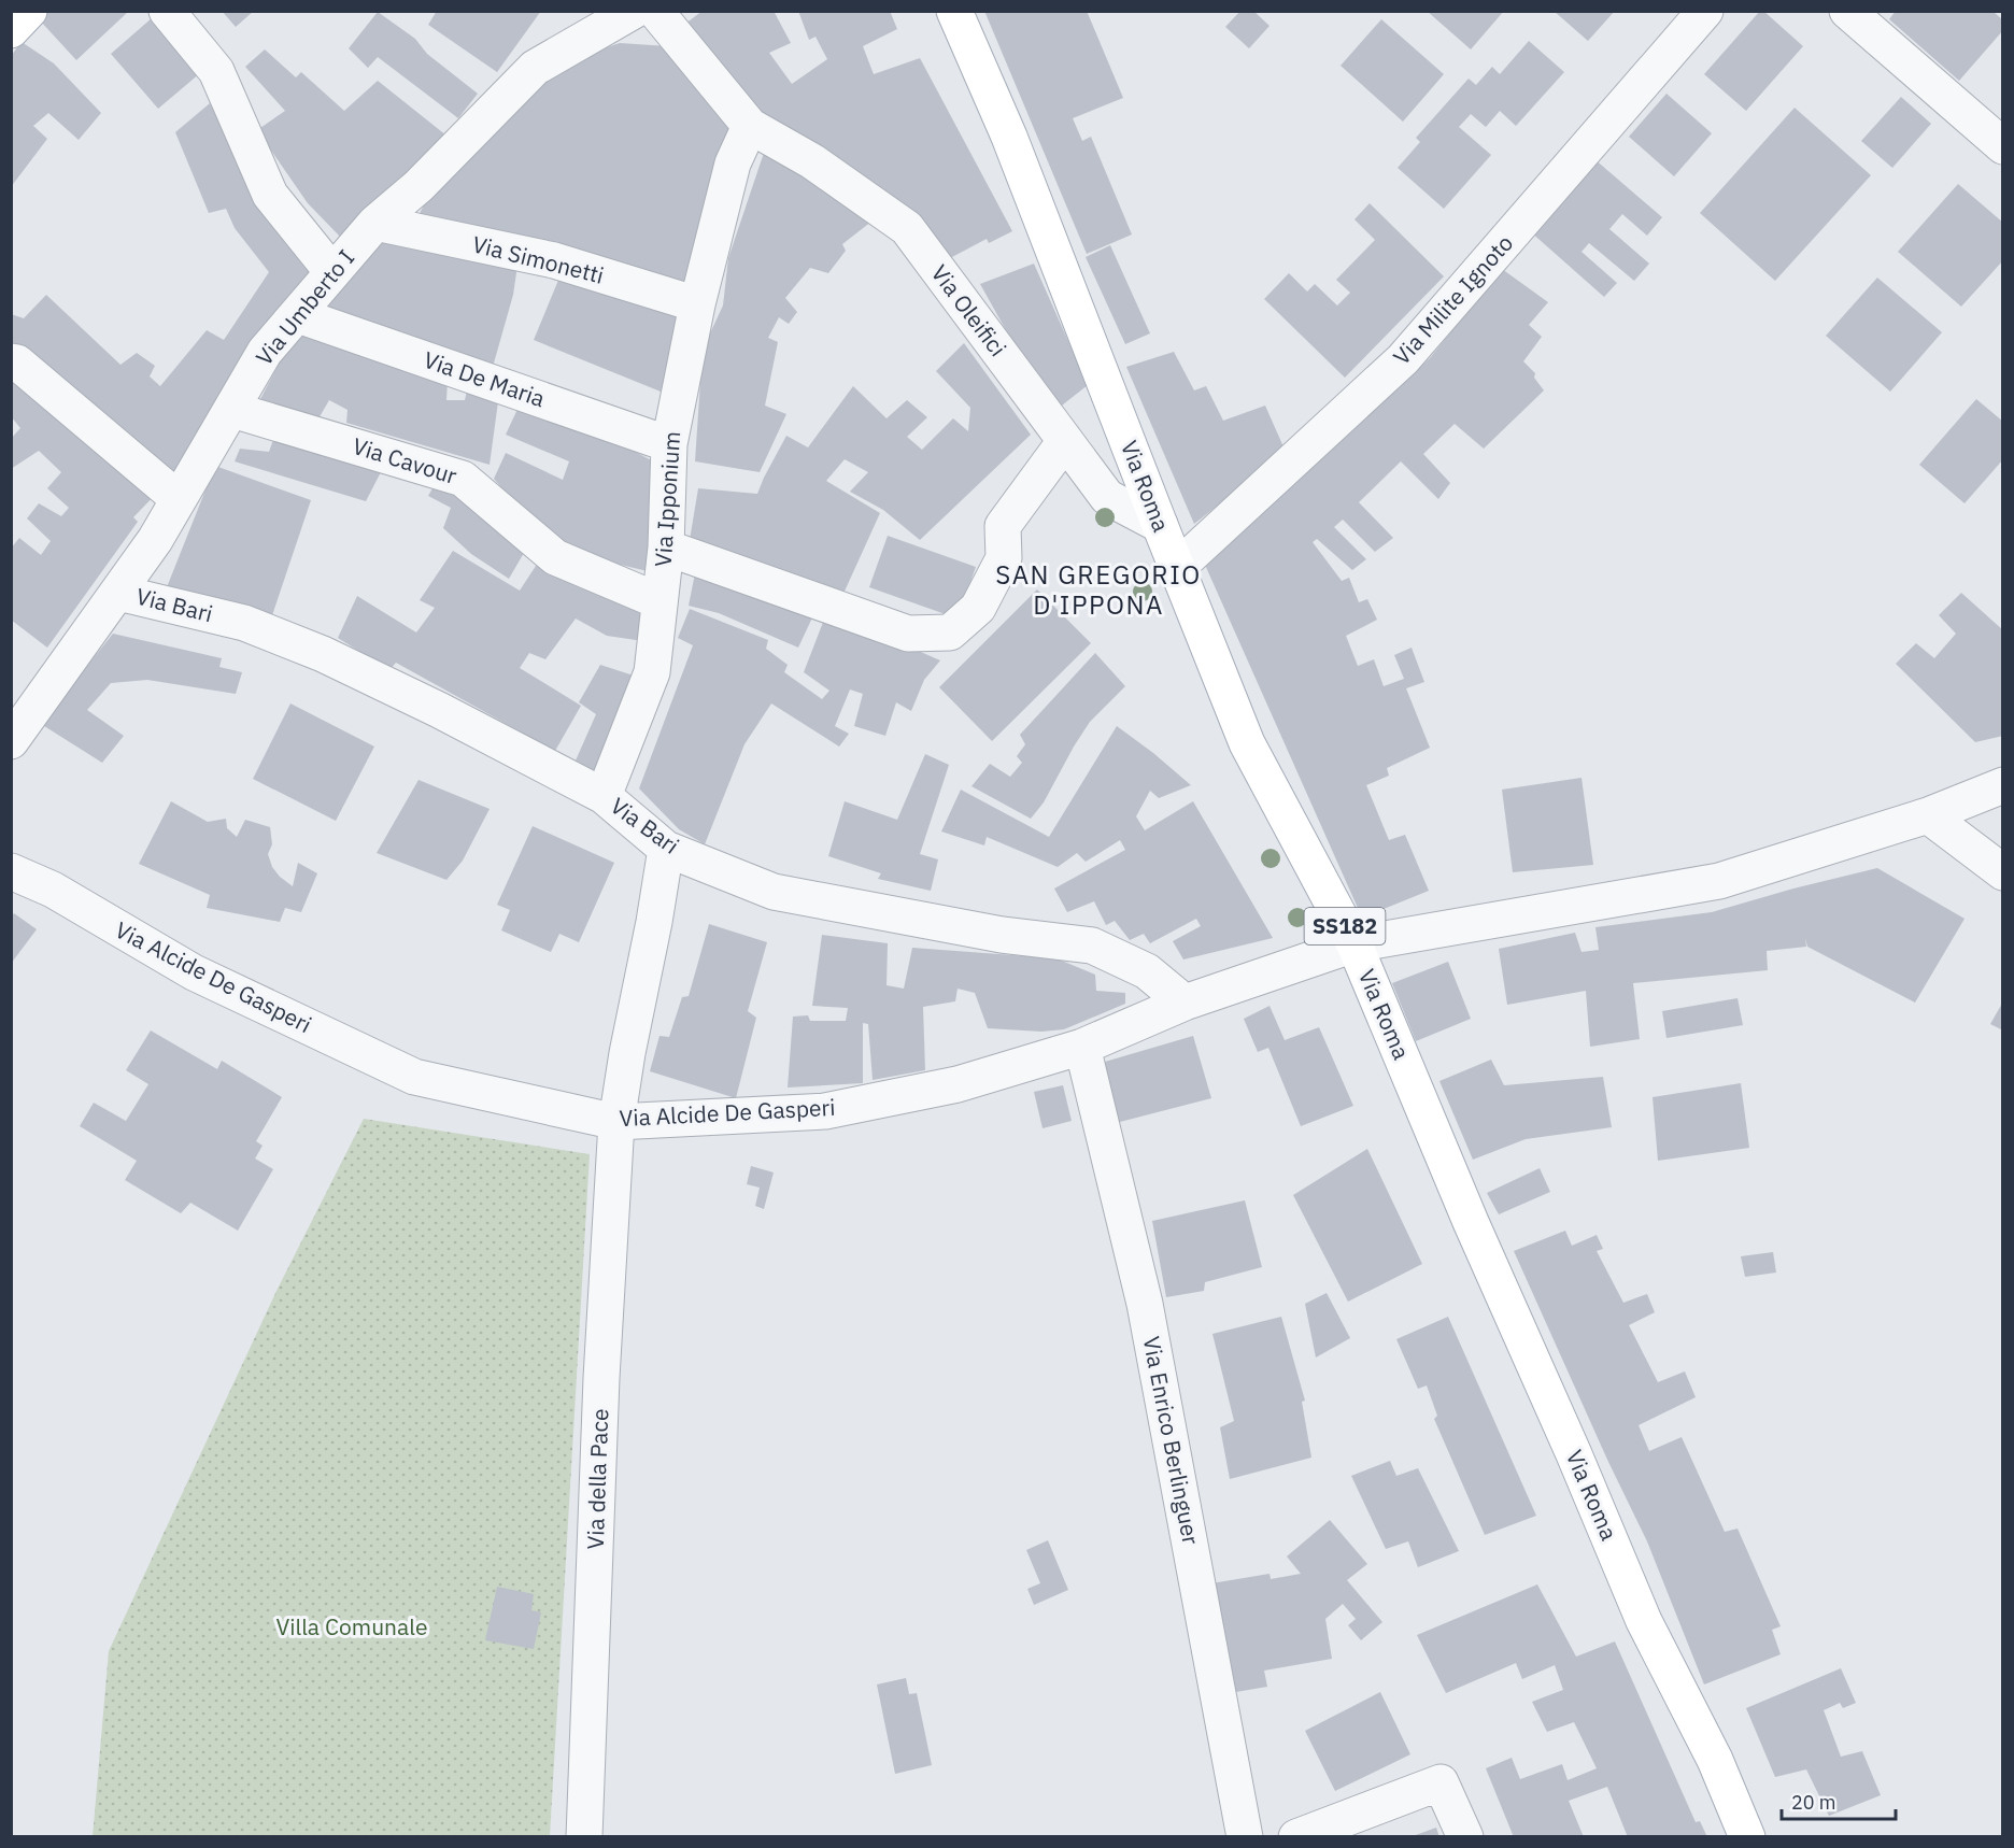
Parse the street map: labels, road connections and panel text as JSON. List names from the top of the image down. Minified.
{"streets":{"main road":["Via Roma","SS182"],"street":["Via Simonetti","Via Milite Ignoto","Via Umberto I","Via Oleifici","Via De Maria","Via Cavour","Via Ipponium","Via Bari","Via Alcide De Gasperi","Via Enrico Berlinguer","Via della Pace"]},"crossings":[["Via Simonetti","Via Umberto I"],["Via Simonetti","Via Ipponium"],["Via Milite Ignoto","Via Roma"],["Via Umberto I","Via De Maria"],["Via Umberto I","Via Cavour"],["Via Umberto I","Via Bari"],["Via Oleifici","Via Roma"],["Via Oleifici","Via Ipponium"],["Via De Maria","Via Ipponium"],["Via Cavour","Via Ipponium"],["Via Roma","Via Alcide De Gasperi"],["Via Ipponium","Via Bari"],["Via Bari","Via Alcide De Gasperi"],["Via Bari","Via della Pace"],["Via Alcide De Gasperi","Via Enrico Berlinguer"],["Via Alcide De Gasperi","Via della Pace"]],"districts":["SAN GREGORIO D'IPPONA"],"parks":["Villa Comunale"],"scale_bar":"20 m"}
